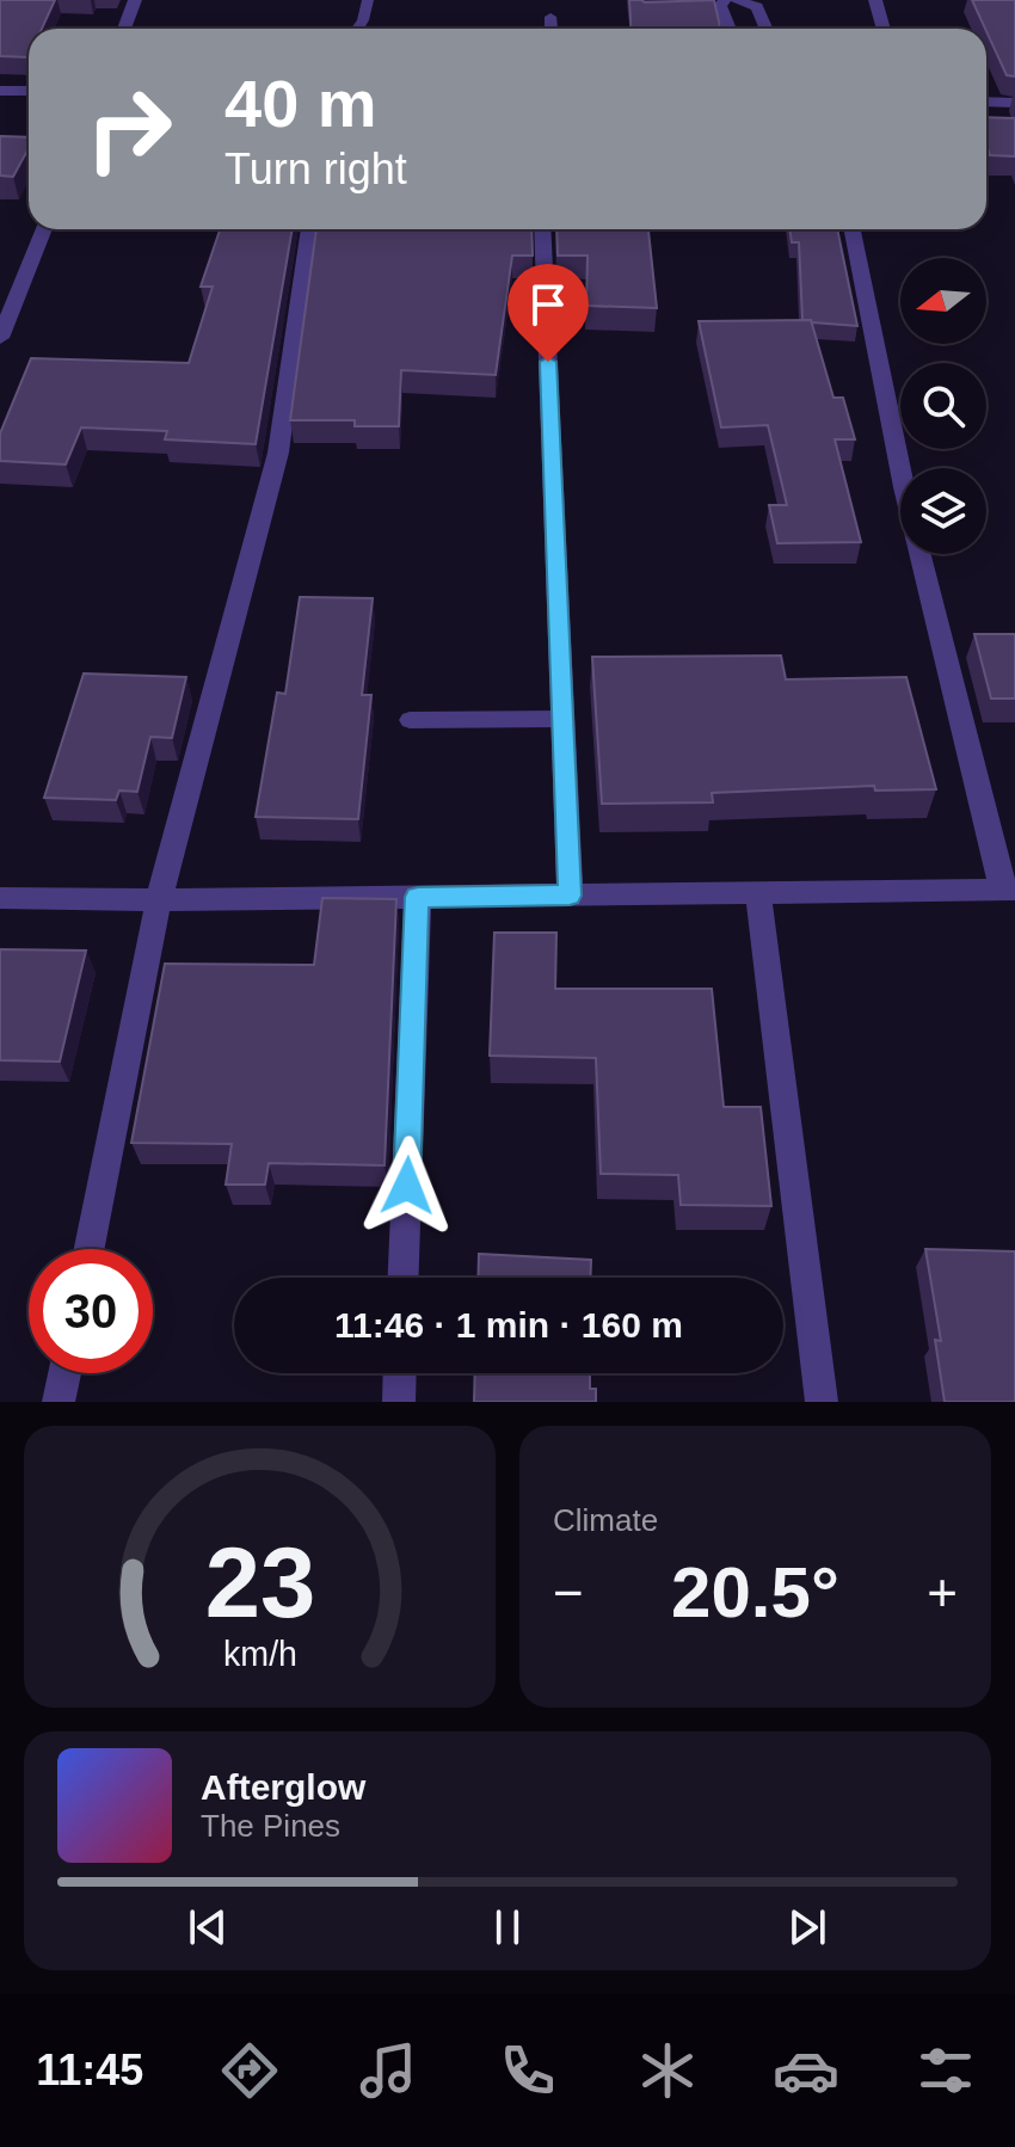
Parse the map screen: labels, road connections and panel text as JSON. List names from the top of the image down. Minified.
{"north":"left","page":{"turn":["40 m","Turn right"],"limit":"30","trip":"11:46 · 1 min · 160 m","tile":"Climate","heat":["−","20.5°","+"],"song":["Afterglow","The Pines"],"tabs":"11:45","gauge":["23","km/h"]}}
